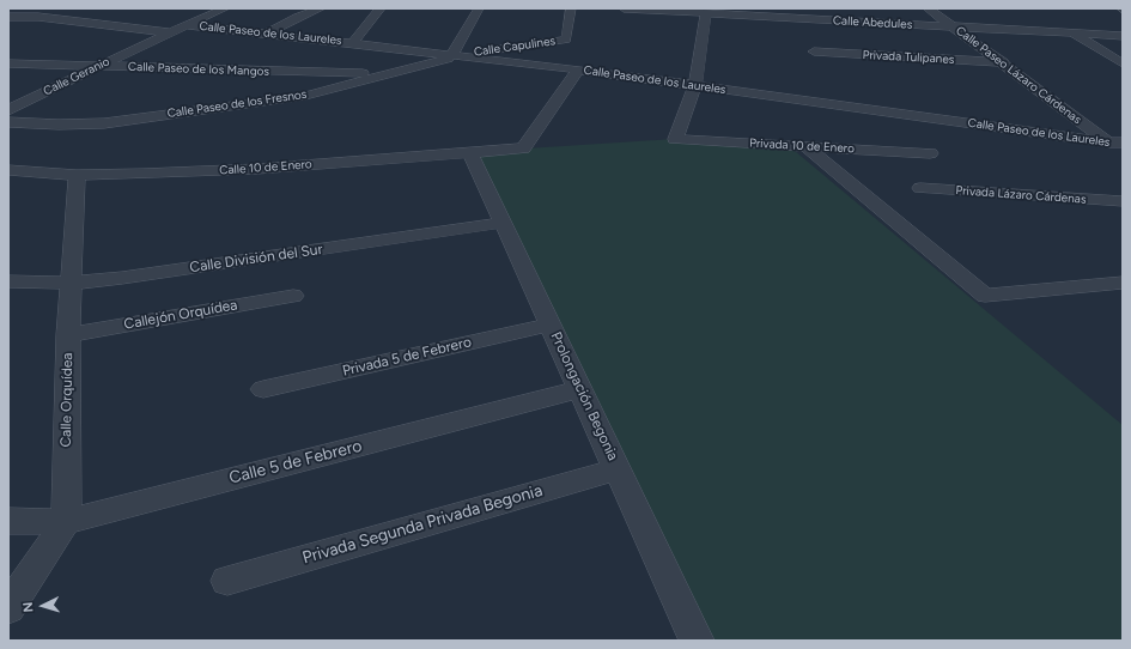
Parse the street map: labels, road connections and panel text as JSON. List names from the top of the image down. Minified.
{"streets":{"street":["Calle Abedules","Calle Paseo de los Laureles","Calle Capulines","Privada Tulipanes","Calle Paseo de los Mangos","Calle Paseo Lázaro Cárdenas","Calle Geranio","Calle Paseo de los Fresnos","Privada 10 de Enero","Calle 10 de Enero","Privada Lázaro Cárdenas","Calle División del Sur","Callejón Orquídea","Privada 5 de Febrero","Prolongación Begonia","Calle Orquídea","Calle 5 de Febrero","Privada Segunda Privada Begonia"]},"crossings":[["Calle Abedules","Calle Paseo Lázaro Cárdenas"],["Calle Paseo de los Laureles","Calle Capulines"],["Calle Paseo de los Laureles","Calle Paseo Lázaro Cárdenas"],["Calle Paseo de los Laureles","Calle Geranio"],["Calle Paseo de los Laureles","Calle Paseo de los Fresnos"],["Calle Paseo de los Laureles","Privada 10 de Enero"],["Calle Paseo de los Laureles","Calle 10 de Enero"],["Calle Capulines","Calle Paseo de los Fresnos"],["Privada Tulipanes","Calle Paseo Lázaro Cárdenas"],["Calle Paseo de los Mangos","Calle Geranio"],["Calle Paseo de los Mangos","Calle Paseo de los Fresnos"],["Calle 10 de Enero","Prolongación Begonia"],["Calle 10 de Enero","Calle Orquídea"],["Calle División del Sur","Prolongación Begonia"],["Calle División del Sur","Calle Orquídea"],["Callejón Orquídea","Calle Orquídea"],["Privada 5 de Febrero","Prolongación Begonia"],["Prolongación Begonia","Calle 5 de Febrero"],["Prolongación Begonia","Privada Segunda Privada Begonia"],["Calle Orquídea","Calle 5 de Febrero"]],"north":"left"}
